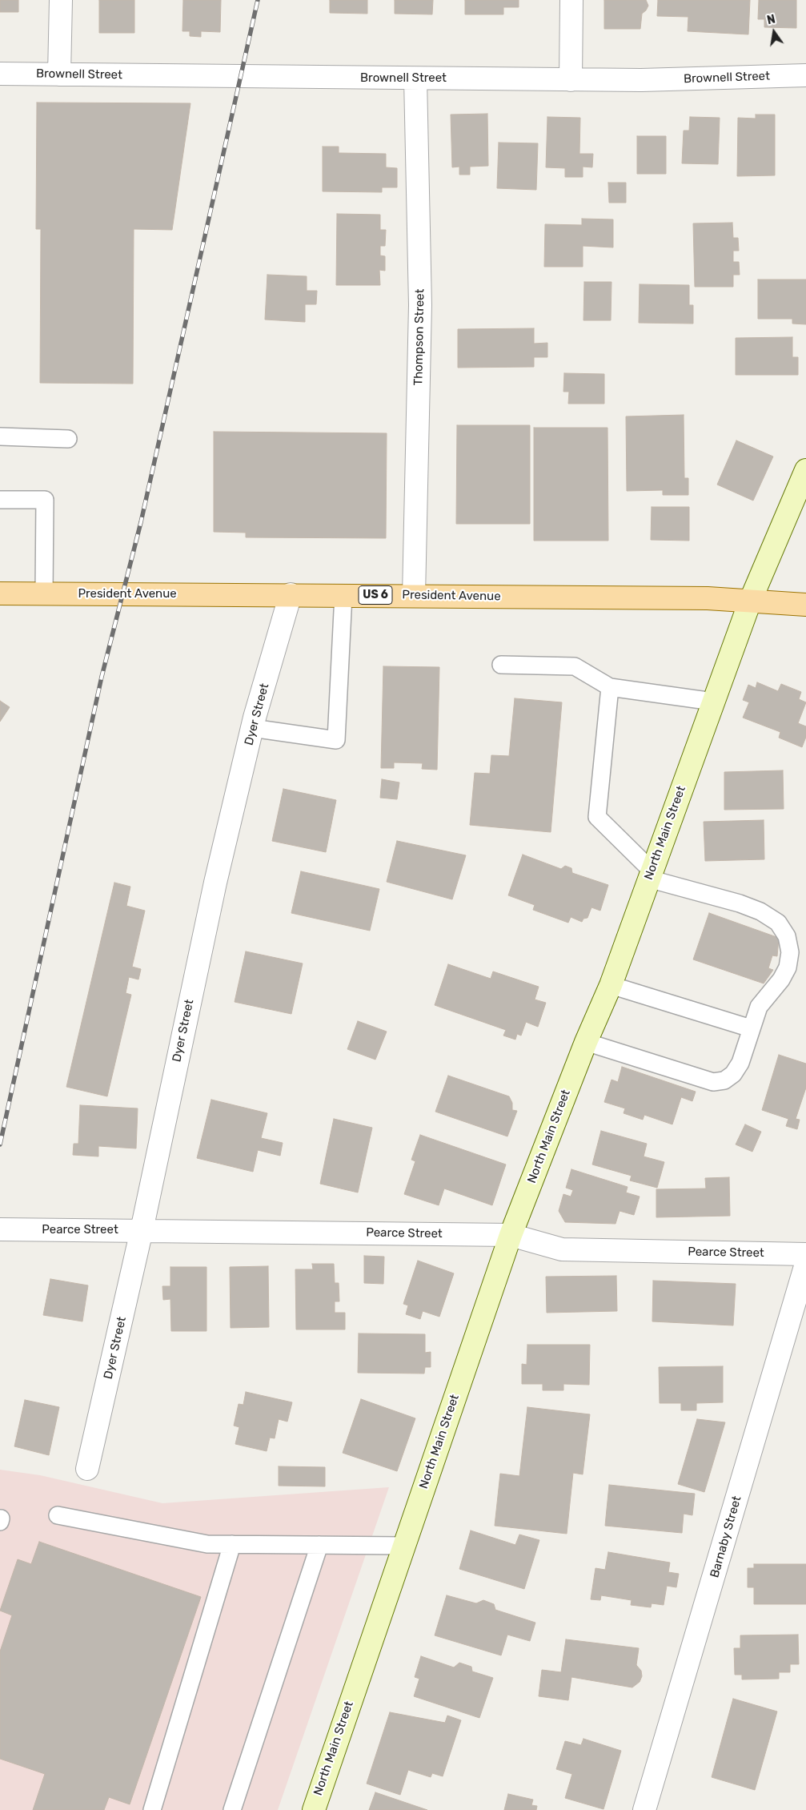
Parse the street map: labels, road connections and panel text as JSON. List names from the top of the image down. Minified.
{"streets":{"main road":["President Avenue","US 6","North Main Street"],"street":["Brownell Street","Thompson Street","Dyer Street","Pearce Street","Barnaby Street"]},"crossings":[["Brownell Street","Thompson Street"],["Thompson Street","President Avenue"],["President Avenue","Dyer Street"],["President Avenue","North Main Street"],["Dyer Street","Pearce Street"],["North Main Street","Pearce Street"]],"north":"top"}
